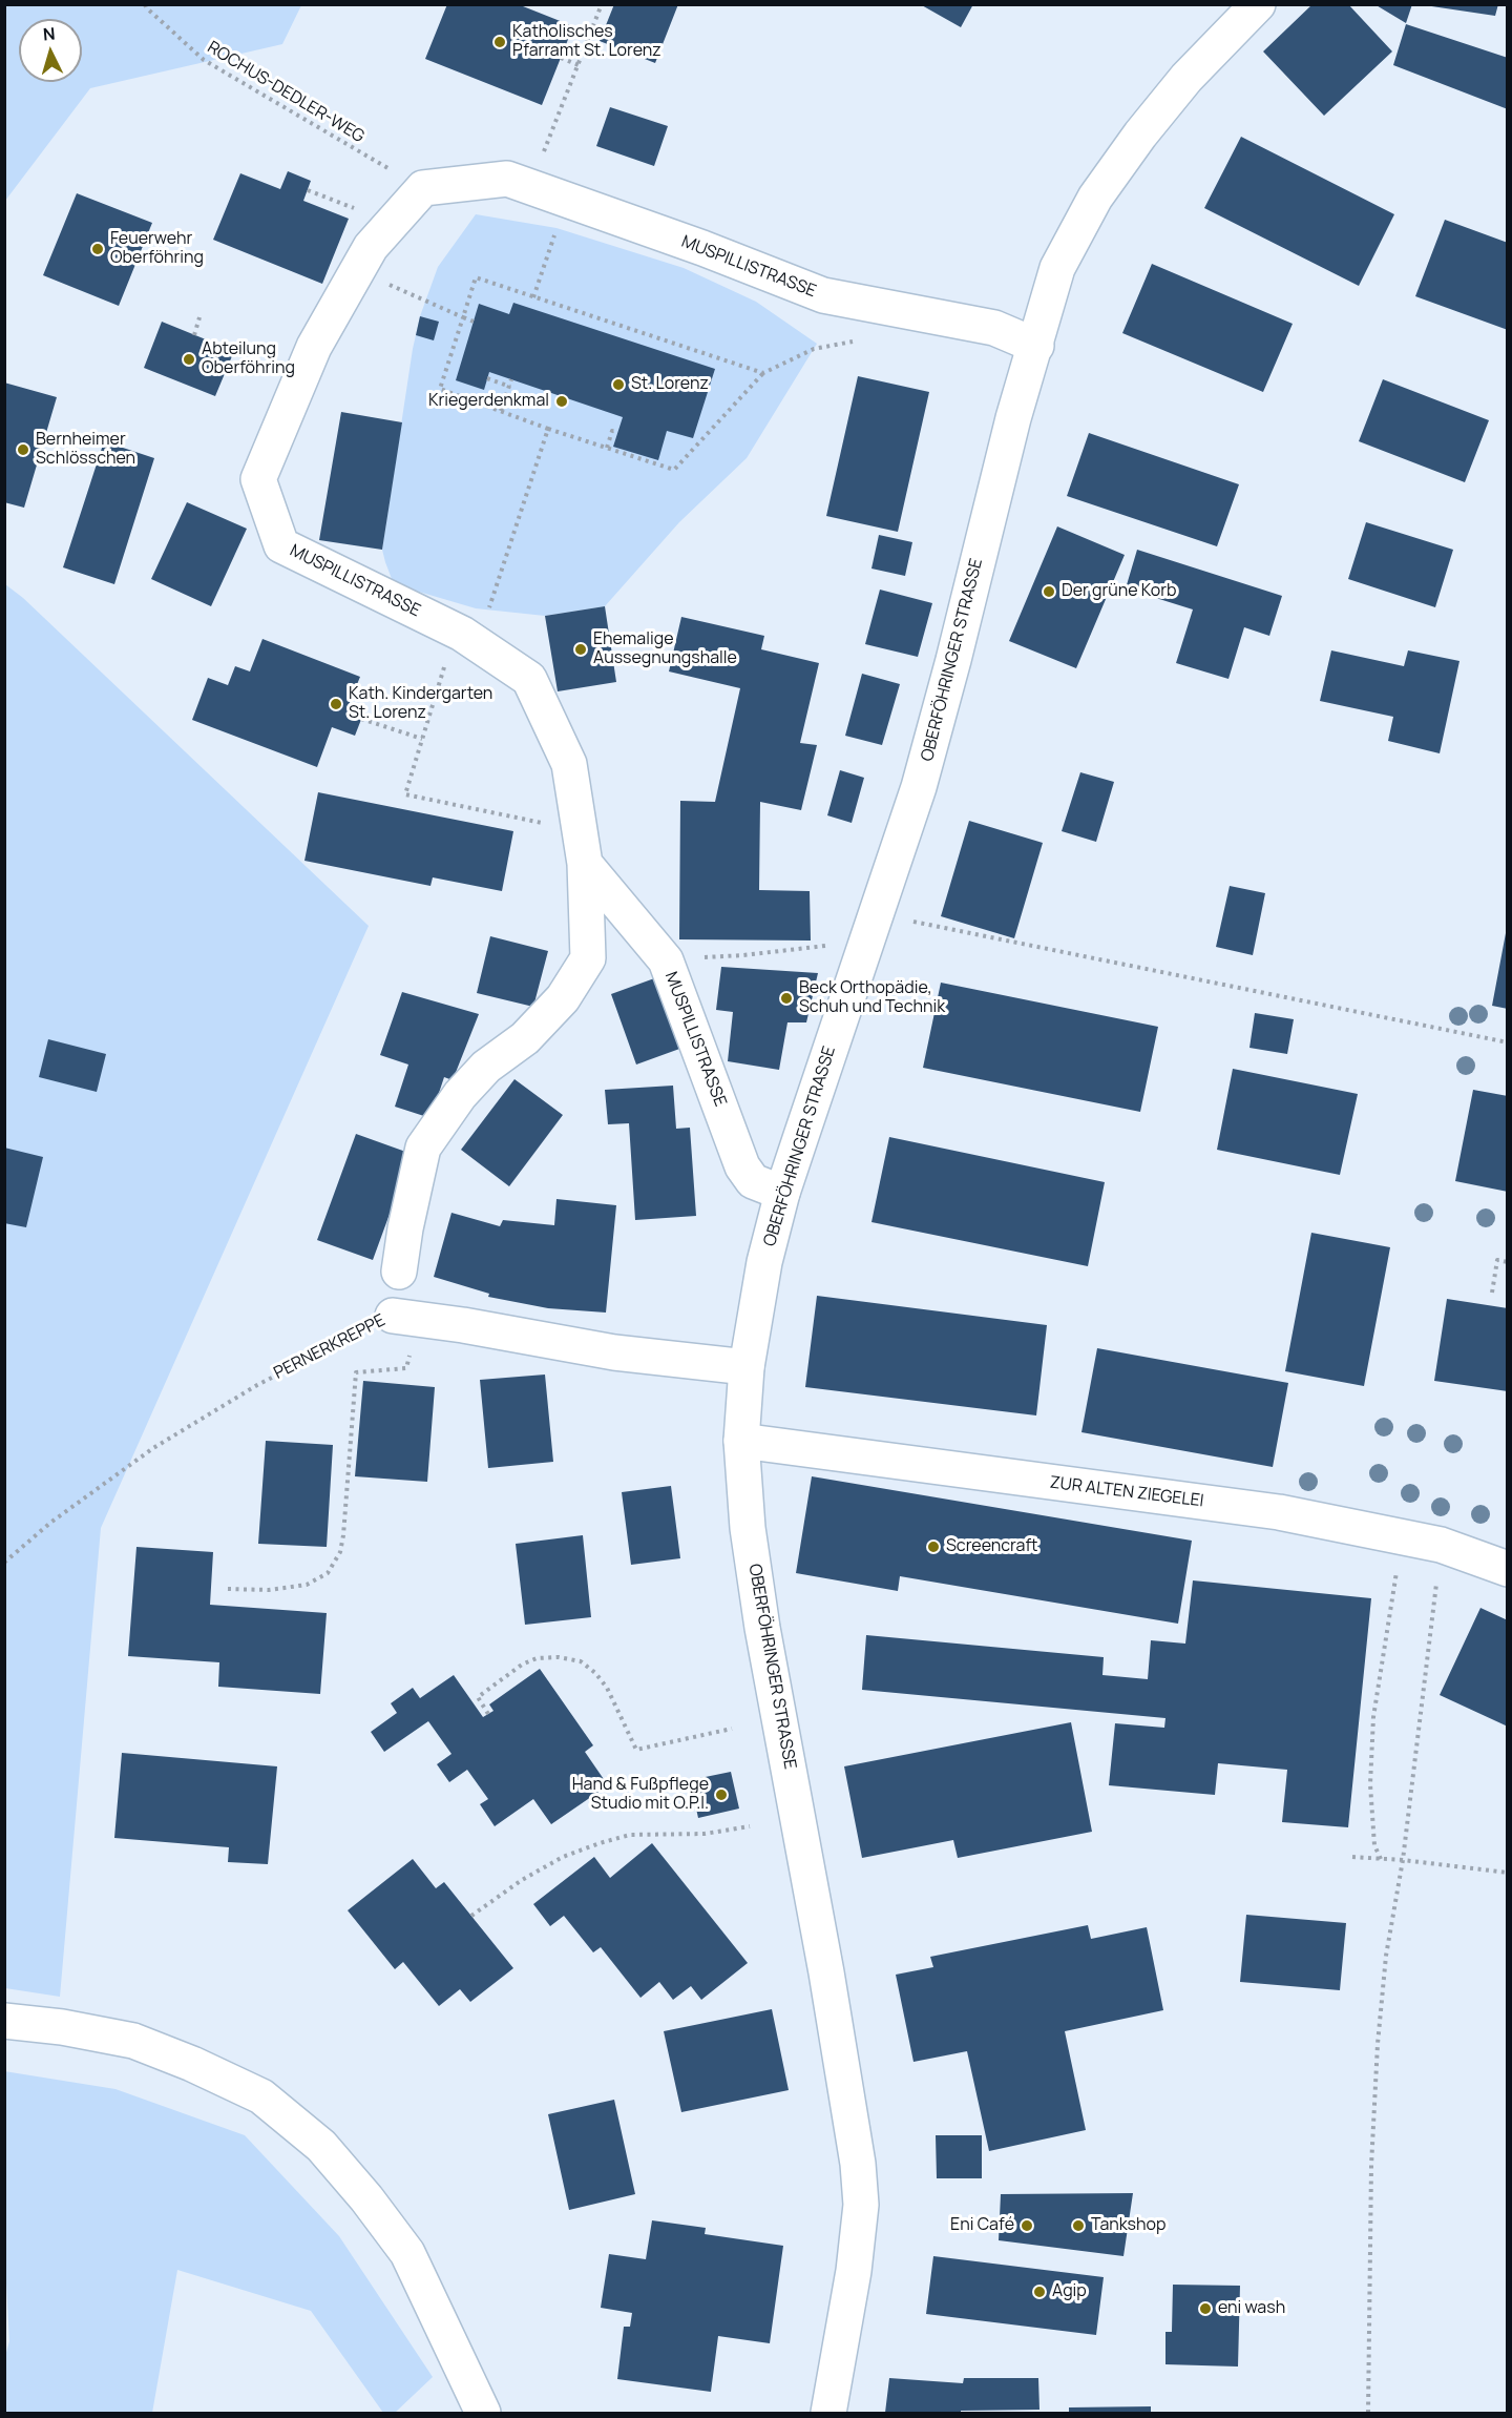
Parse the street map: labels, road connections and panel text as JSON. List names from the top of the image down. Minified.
{"streets":{"street":["MUSPILLISTRASSE","OBERFÖHRINGER STRASSE","ZUR ALTEN ZIEGELEI"],"path":["ROCHUS-DEDLER-WEG","PERNERKREPPE"]},"crossings":[["ROCHUS-DEDLER-WEG","MUSPILLISTRASSE"],["MUSPILLISTRASSE","OBERFÖHRINGER STRASSE"],["OBERFÖHRINGER STRASSE","ZUR ALTEN ZIEGELEI"]],"places":["Katholisches Pfarramt St. Lorenz","Feuerwehr Oberföhring","Abteilung Oberföhring","St. Lorenz","Kriegerdenkmal","Bernheimer Schlösschen","Der grüne Korb","Ehemalige Aussegnungshalle","Kath. Kindergarten St. Lorenz","Beck Orthopädie, Schuh und Technik","Screencraft","Hand & Fußpflege Studio mit O.P.I.","Eni Café","Tankshop","Agip","eni wash"],"north":"top"}
